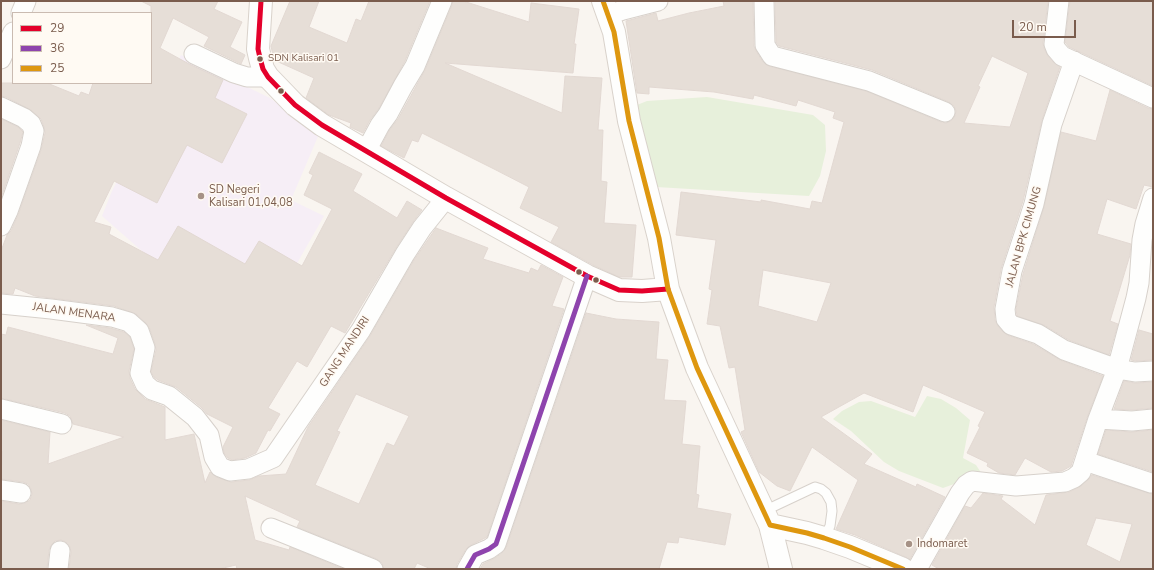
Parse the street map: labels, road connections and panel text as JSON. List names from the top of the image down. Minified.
{"streets":{"street":["JALAN BPK CIMUNG","JALAN MENARA","GANG MANDIRI"]},"crossings":[["JALAN MENARA","GANG MANDIRI"]],"places":["SDN Kalisari 01","SD Negeri Kalisari 01,04,08","Indomaret"],"lines":["transit line 29","transit line 25","transit line 36"],"legend":["29","36","25"],"scale_bar":"20 m"}
